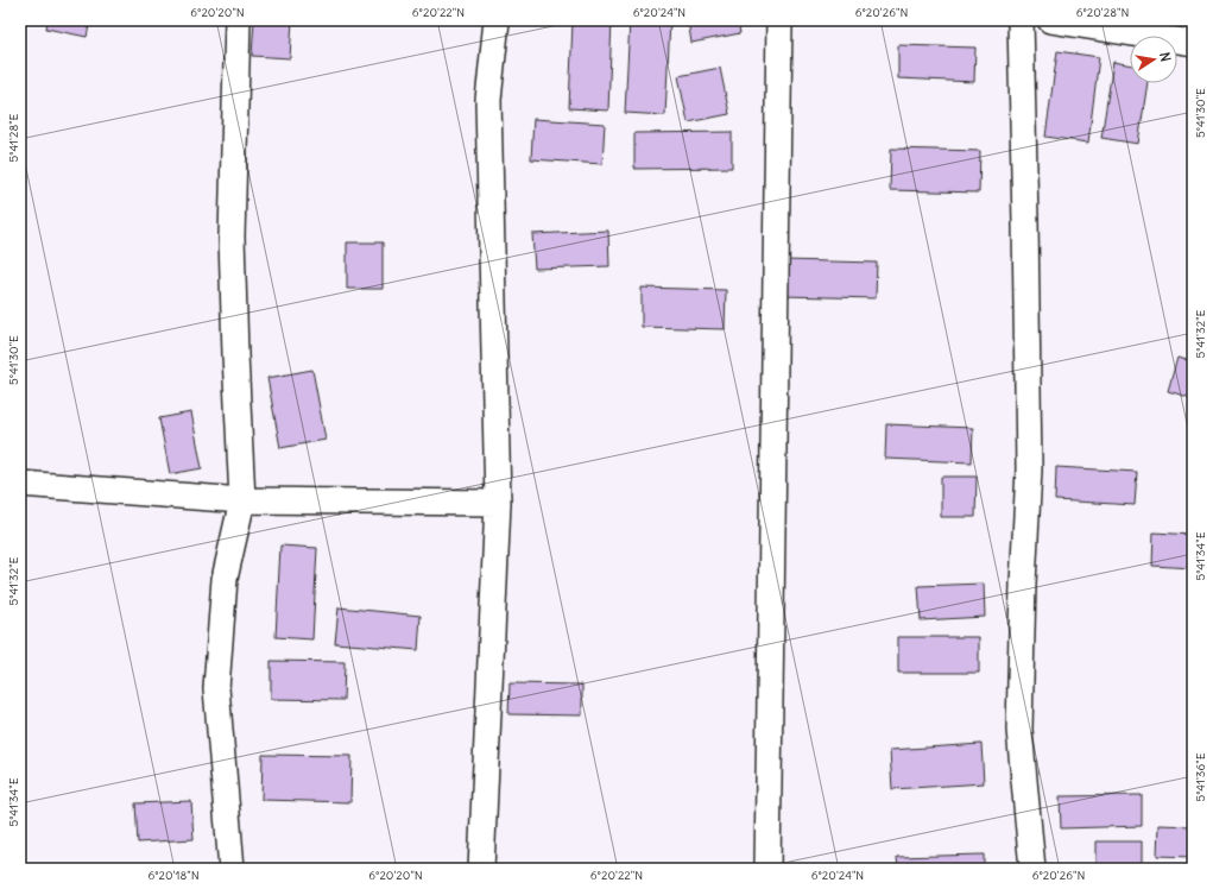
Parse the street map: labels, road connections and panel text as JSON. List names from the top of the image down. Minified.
{"north":"right","coordinates":["6°20'20\"N","6°20'22\"N","6°20'24\"N","6°20'26\"N","6°20'28\"N","5°41'30\"E","5°41'28\"E","5°41'32\"E","5°41'34\"E","5°41'36\"E","6°20'18\"N"]}
